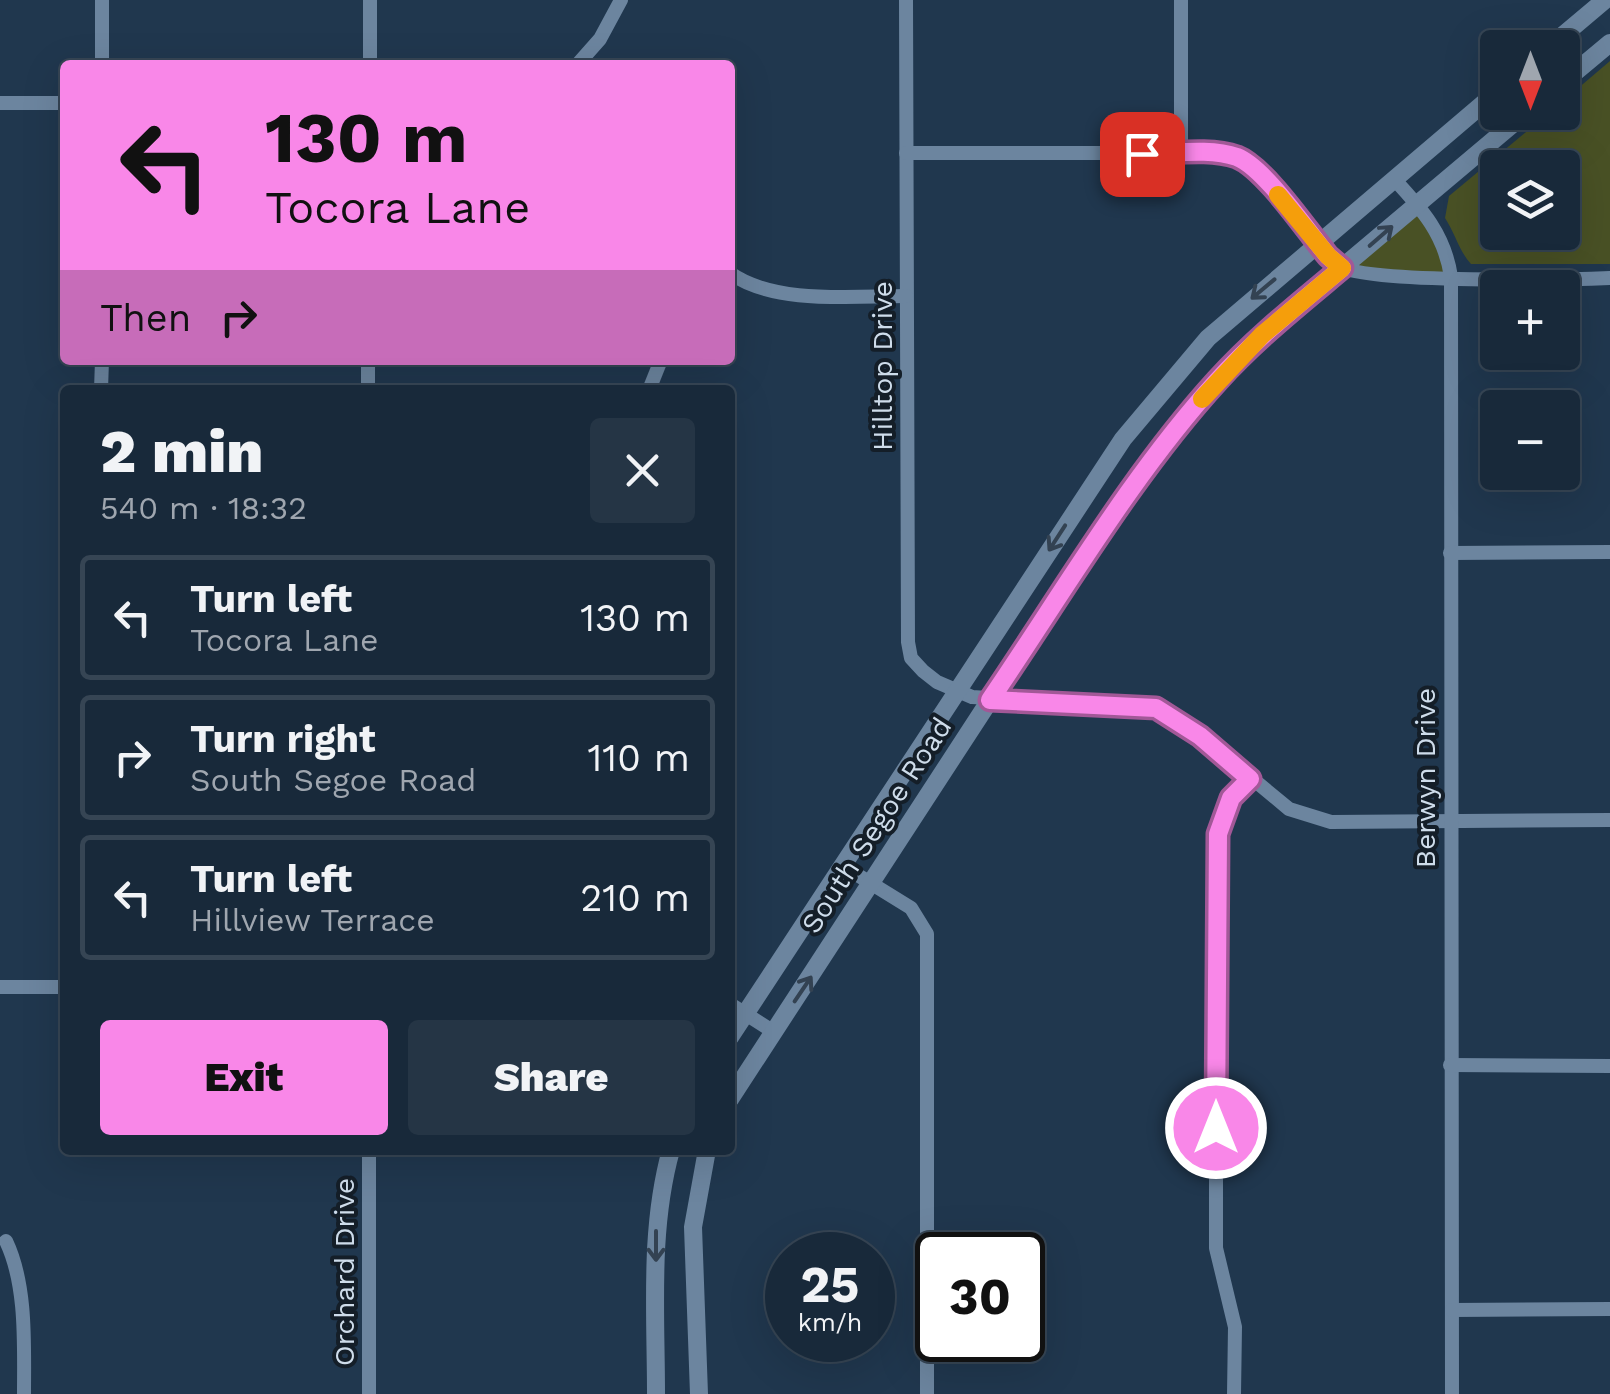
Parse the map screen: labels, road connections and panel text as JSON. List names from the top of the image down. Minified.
{"streets":{"street":["Hilltop Drive","Berwyn Drive","South Segoe Road","Orchard Drive"]},"crossings":[["Hilltop Drive","South Segoe Road"],["Berwyn Drive","South Segoe Road"]],"north":"bottom","page":{"map_buttons":["+","−"],"turn":["130 m","Tocora Lane"],"then":"Then","heading":["2 min","540 m · 18:32"],"list":[{"name":"Turn left","note":"Tocora Lane","value":"130 m"},{"name":"Turn right","note":"South Segoe Road","value":"110 m"},{"name":"Turn left","note":"Hillview Terrace","value":"210 m"}],"buttons":["Exit","Share"],"speed":"25 km/h","limit":"30"}}
